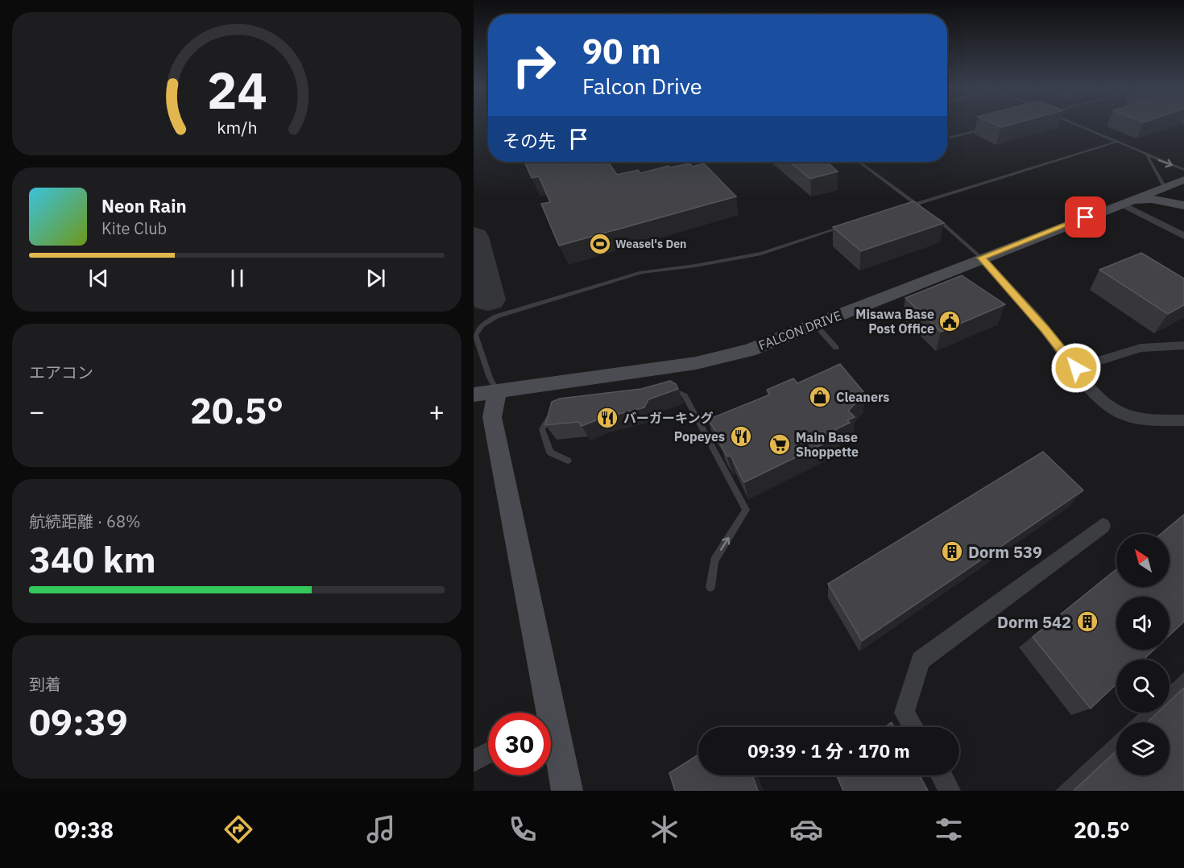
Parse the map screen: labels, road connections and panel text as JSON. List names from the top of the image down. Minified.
{"streets":{"street":["FALCON DRIVE"]},"places":{"sports":["Weasel's Den"],"public building":["Misawa Base Post Office"],"shop":["Cleaners"],"restaurant":["バーガーキング","Popeyes"],"supermarket":["Main Base Shoppette"],"building":["Dorm 539","Dorm 542"]},"north":"top left","page":{"turn":["90 m","Falcon Drive"],"then":"その先","song":["Neon Rain","Kite Club"],"tile":["エアコン",["航続距離 · 68%","340 km"],["到着","09:39"]],"heat":["−","20.5°","+"],"limit":"30","trip":"09:39 · 1 分 · 170 m","tabs":["09:38","20.5°"],"gauge":["24","km/h"]}}
